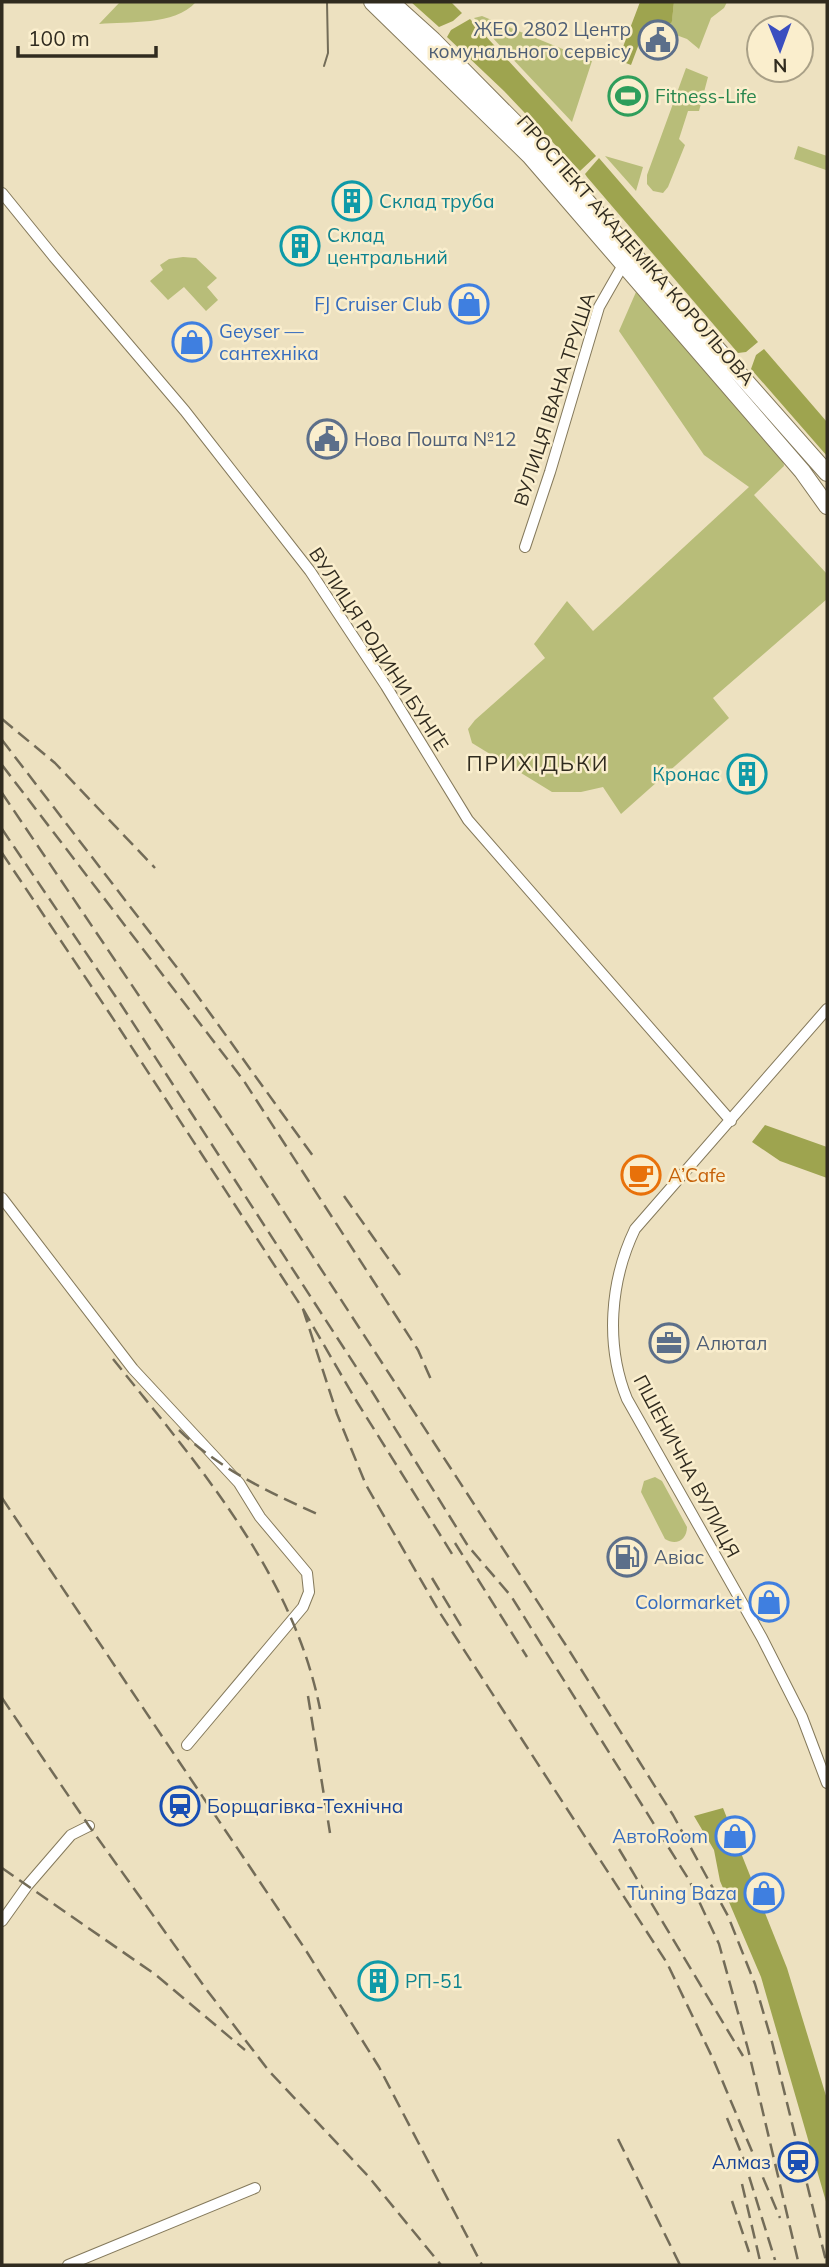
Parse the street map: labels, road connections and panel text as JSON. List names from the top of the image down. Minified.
{"streets":{"main road":["ПРОСПЕКТ АКАДЕМІКА КОРОЛЬОВА"],"street":["ВУЛИЦЯ ІВАНА ТРУША","ВУЛИЦЯ РОДИНИ БУНҐЕ","ПШЕНИЧНА ВУЛИЦЯ"]},"crossings":[["ПРОСПЕКТ АКАДЕМІКА КОРОЛЬОВА","ВУЛИЦЯ ІВАНА ТРУША"],["ВУЛИЦЯ РОДИНИ БУНҐЕ","ПШЕНИЧНА ВУЛИЦЯ"]],"districts":["ПРИХІДЬКИ"],"places":{"public building":["ЖЕО 2802 Центр комунального сервісу","Нова Пошта №12"],"sports":["Fitness-Life"],"building":["Склад труба","Склад центральний","Кронас","РП-51"],"shop":["FJ Cruiser Club","Geyser — сантехніка","Colormarket","АвтоRoom","Tuning Baza"],"cafe":["A’Cafe"],"office":["Алютал"],"fuel station":["Авіас"],"station":["Борщагівка-Технічна","Алмаз"]},"scale_bar":"100 m","north":"bottom"}
